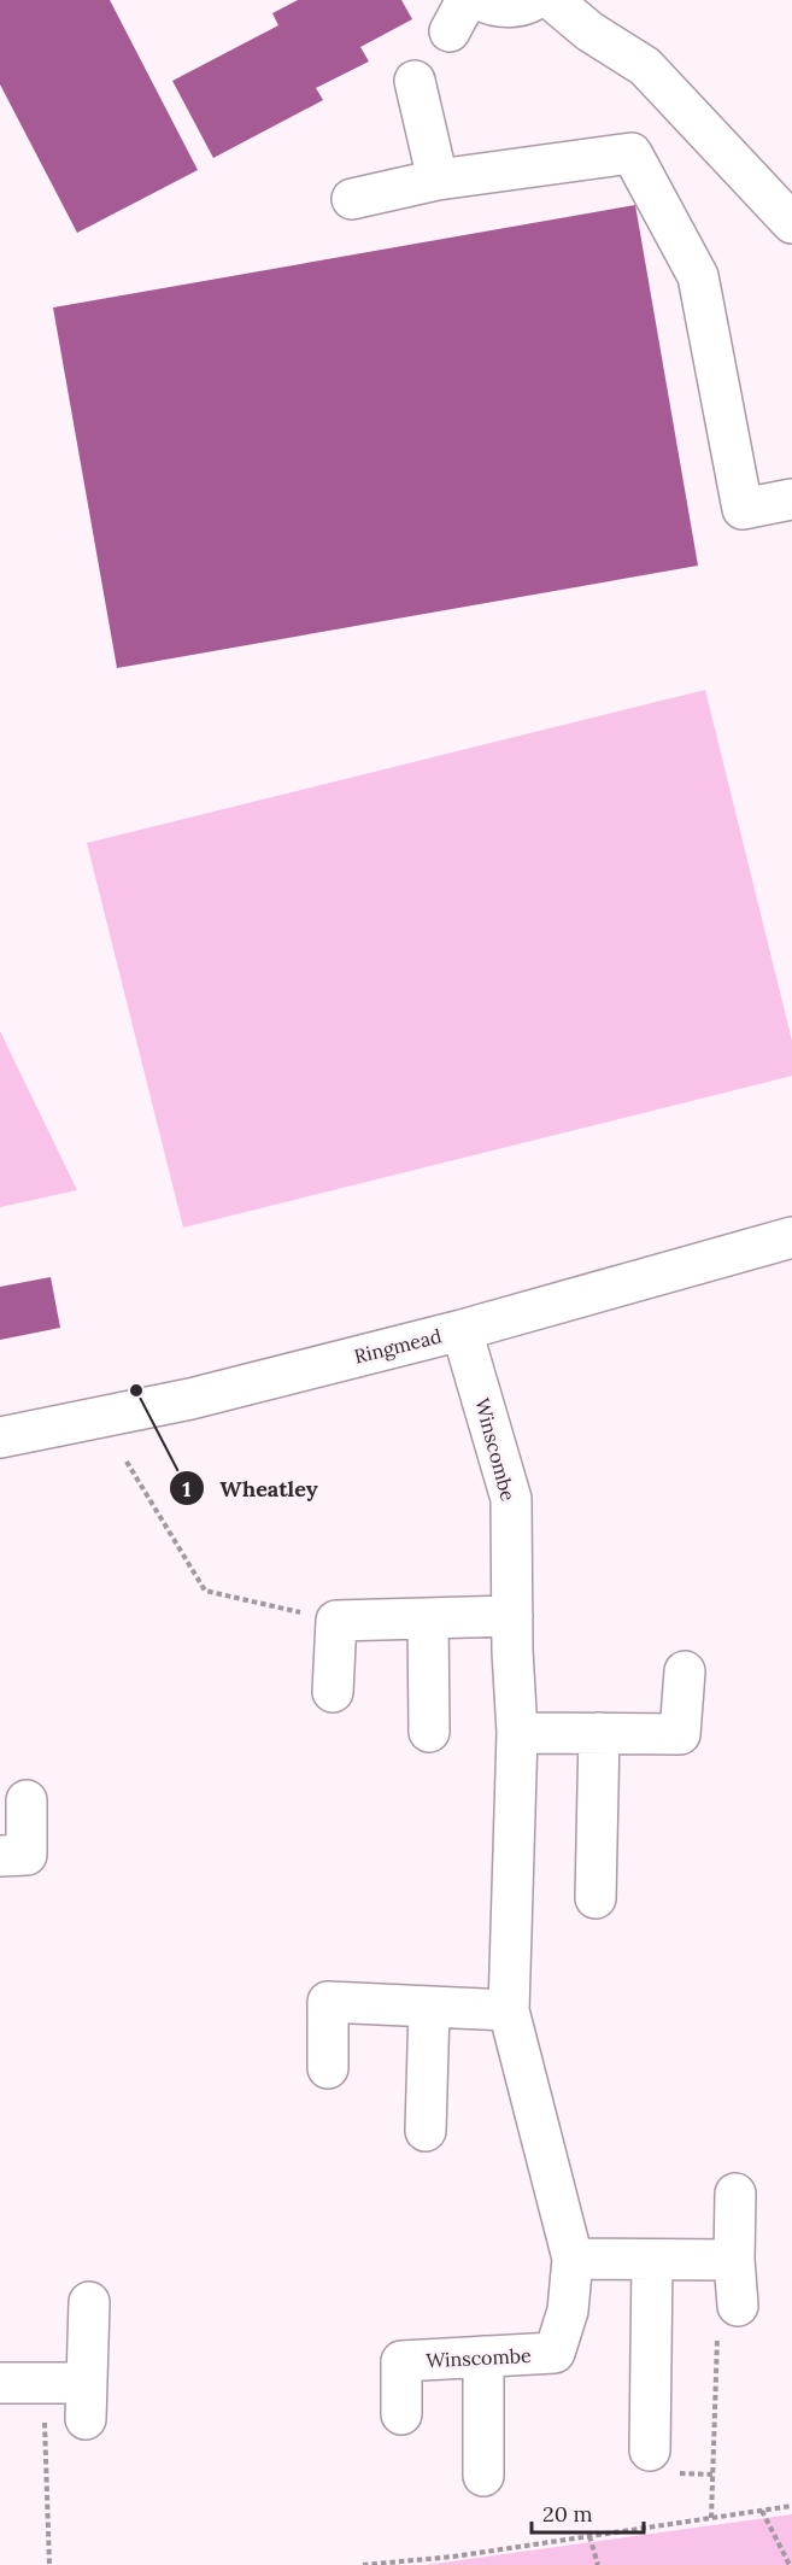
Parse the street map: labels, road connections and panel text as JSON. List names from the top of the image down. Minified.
{"streets":{"street":["Ringmead","Winscombe"]},"crossings":[["Ringmead","Winscombe"]],"places":["Wheatley"],"scale_bar":"20 m"}
